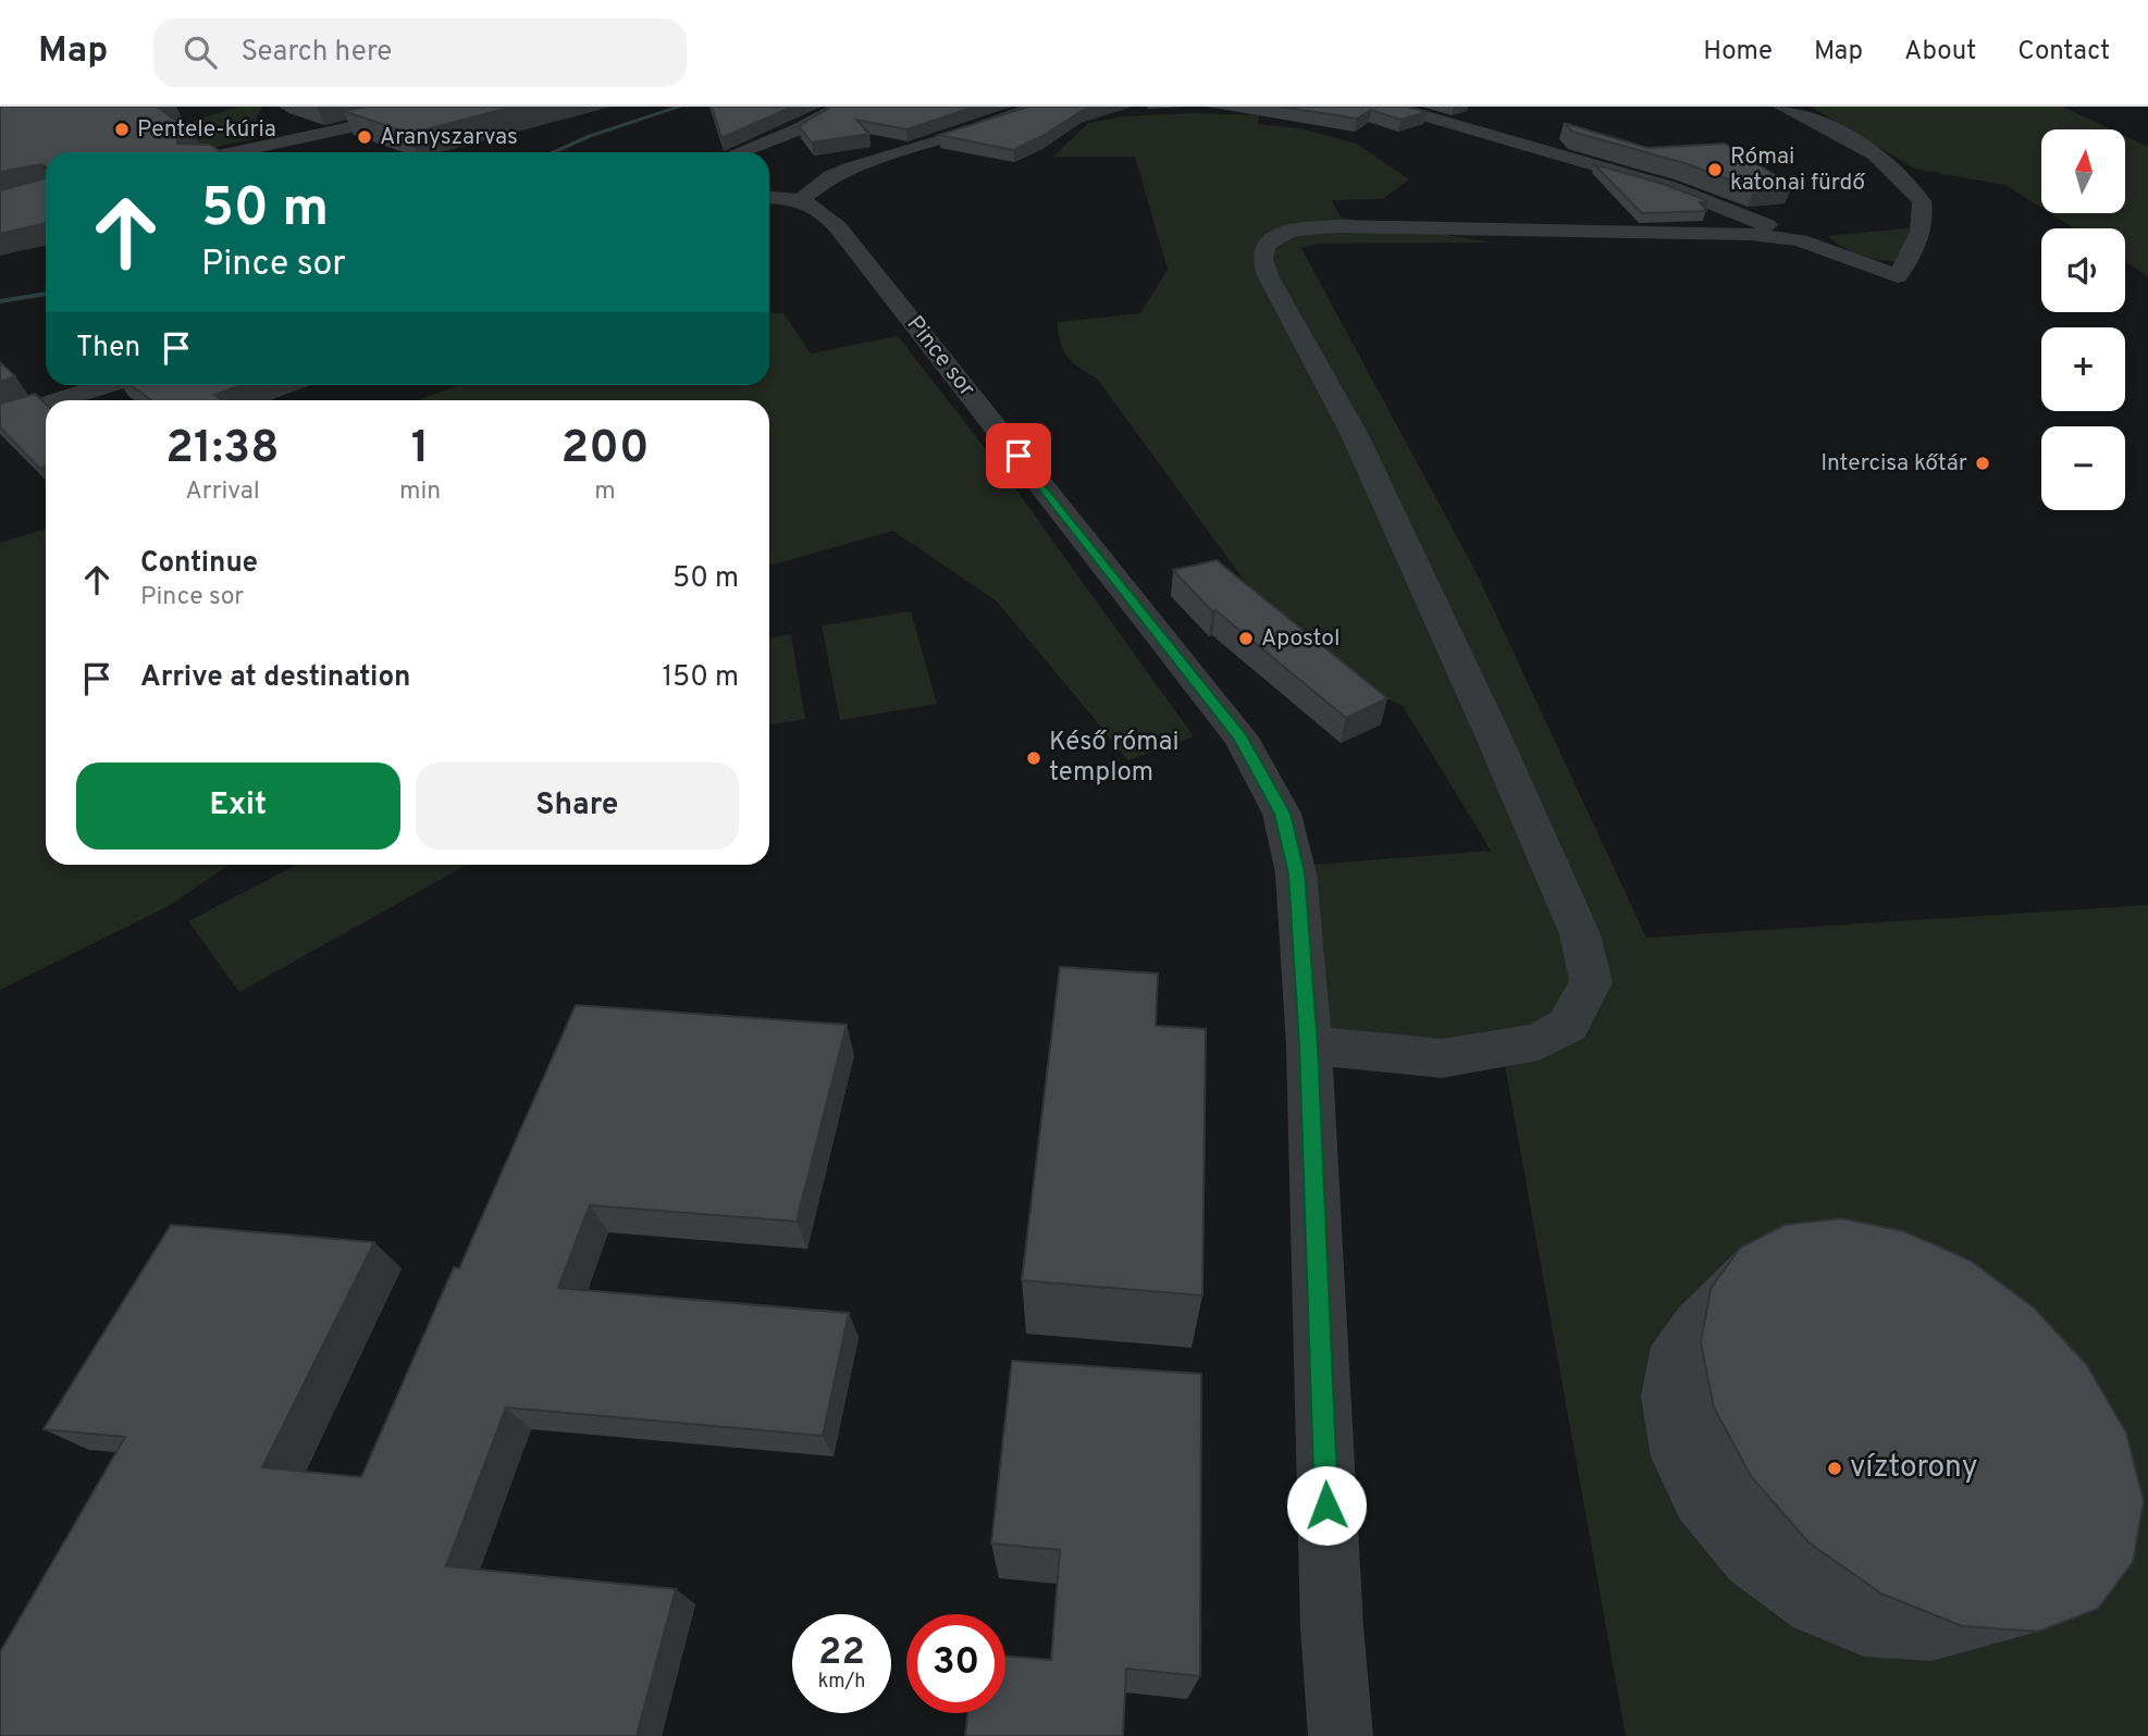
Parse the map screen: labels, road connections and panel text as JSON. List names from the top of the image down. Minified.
{"streets":{"street":["Pince sor"]},"places":["Pentele-kúria","Aranyszarvas","Római katonai fürdő","Intercisa kőtár","Apostol","Késő római templom","víztorony"],"north":"top","page":{"header":"Map","search":"Search here","nav":["Home","Map","About","Contact"],"map_buttons":["+","−"],"turn":["50 m","Pince sor"],"then":"Then","eta":["21:38","Arrival","1","min","200","m"],"list":[{"name":"Continue","note":"Pince sor","value":"50 m"},{"name":"Arrive at destination","value":"150 m"}],"buttons":["Exit","Share"],"speed":"22 km/h","limit":"30"}}
